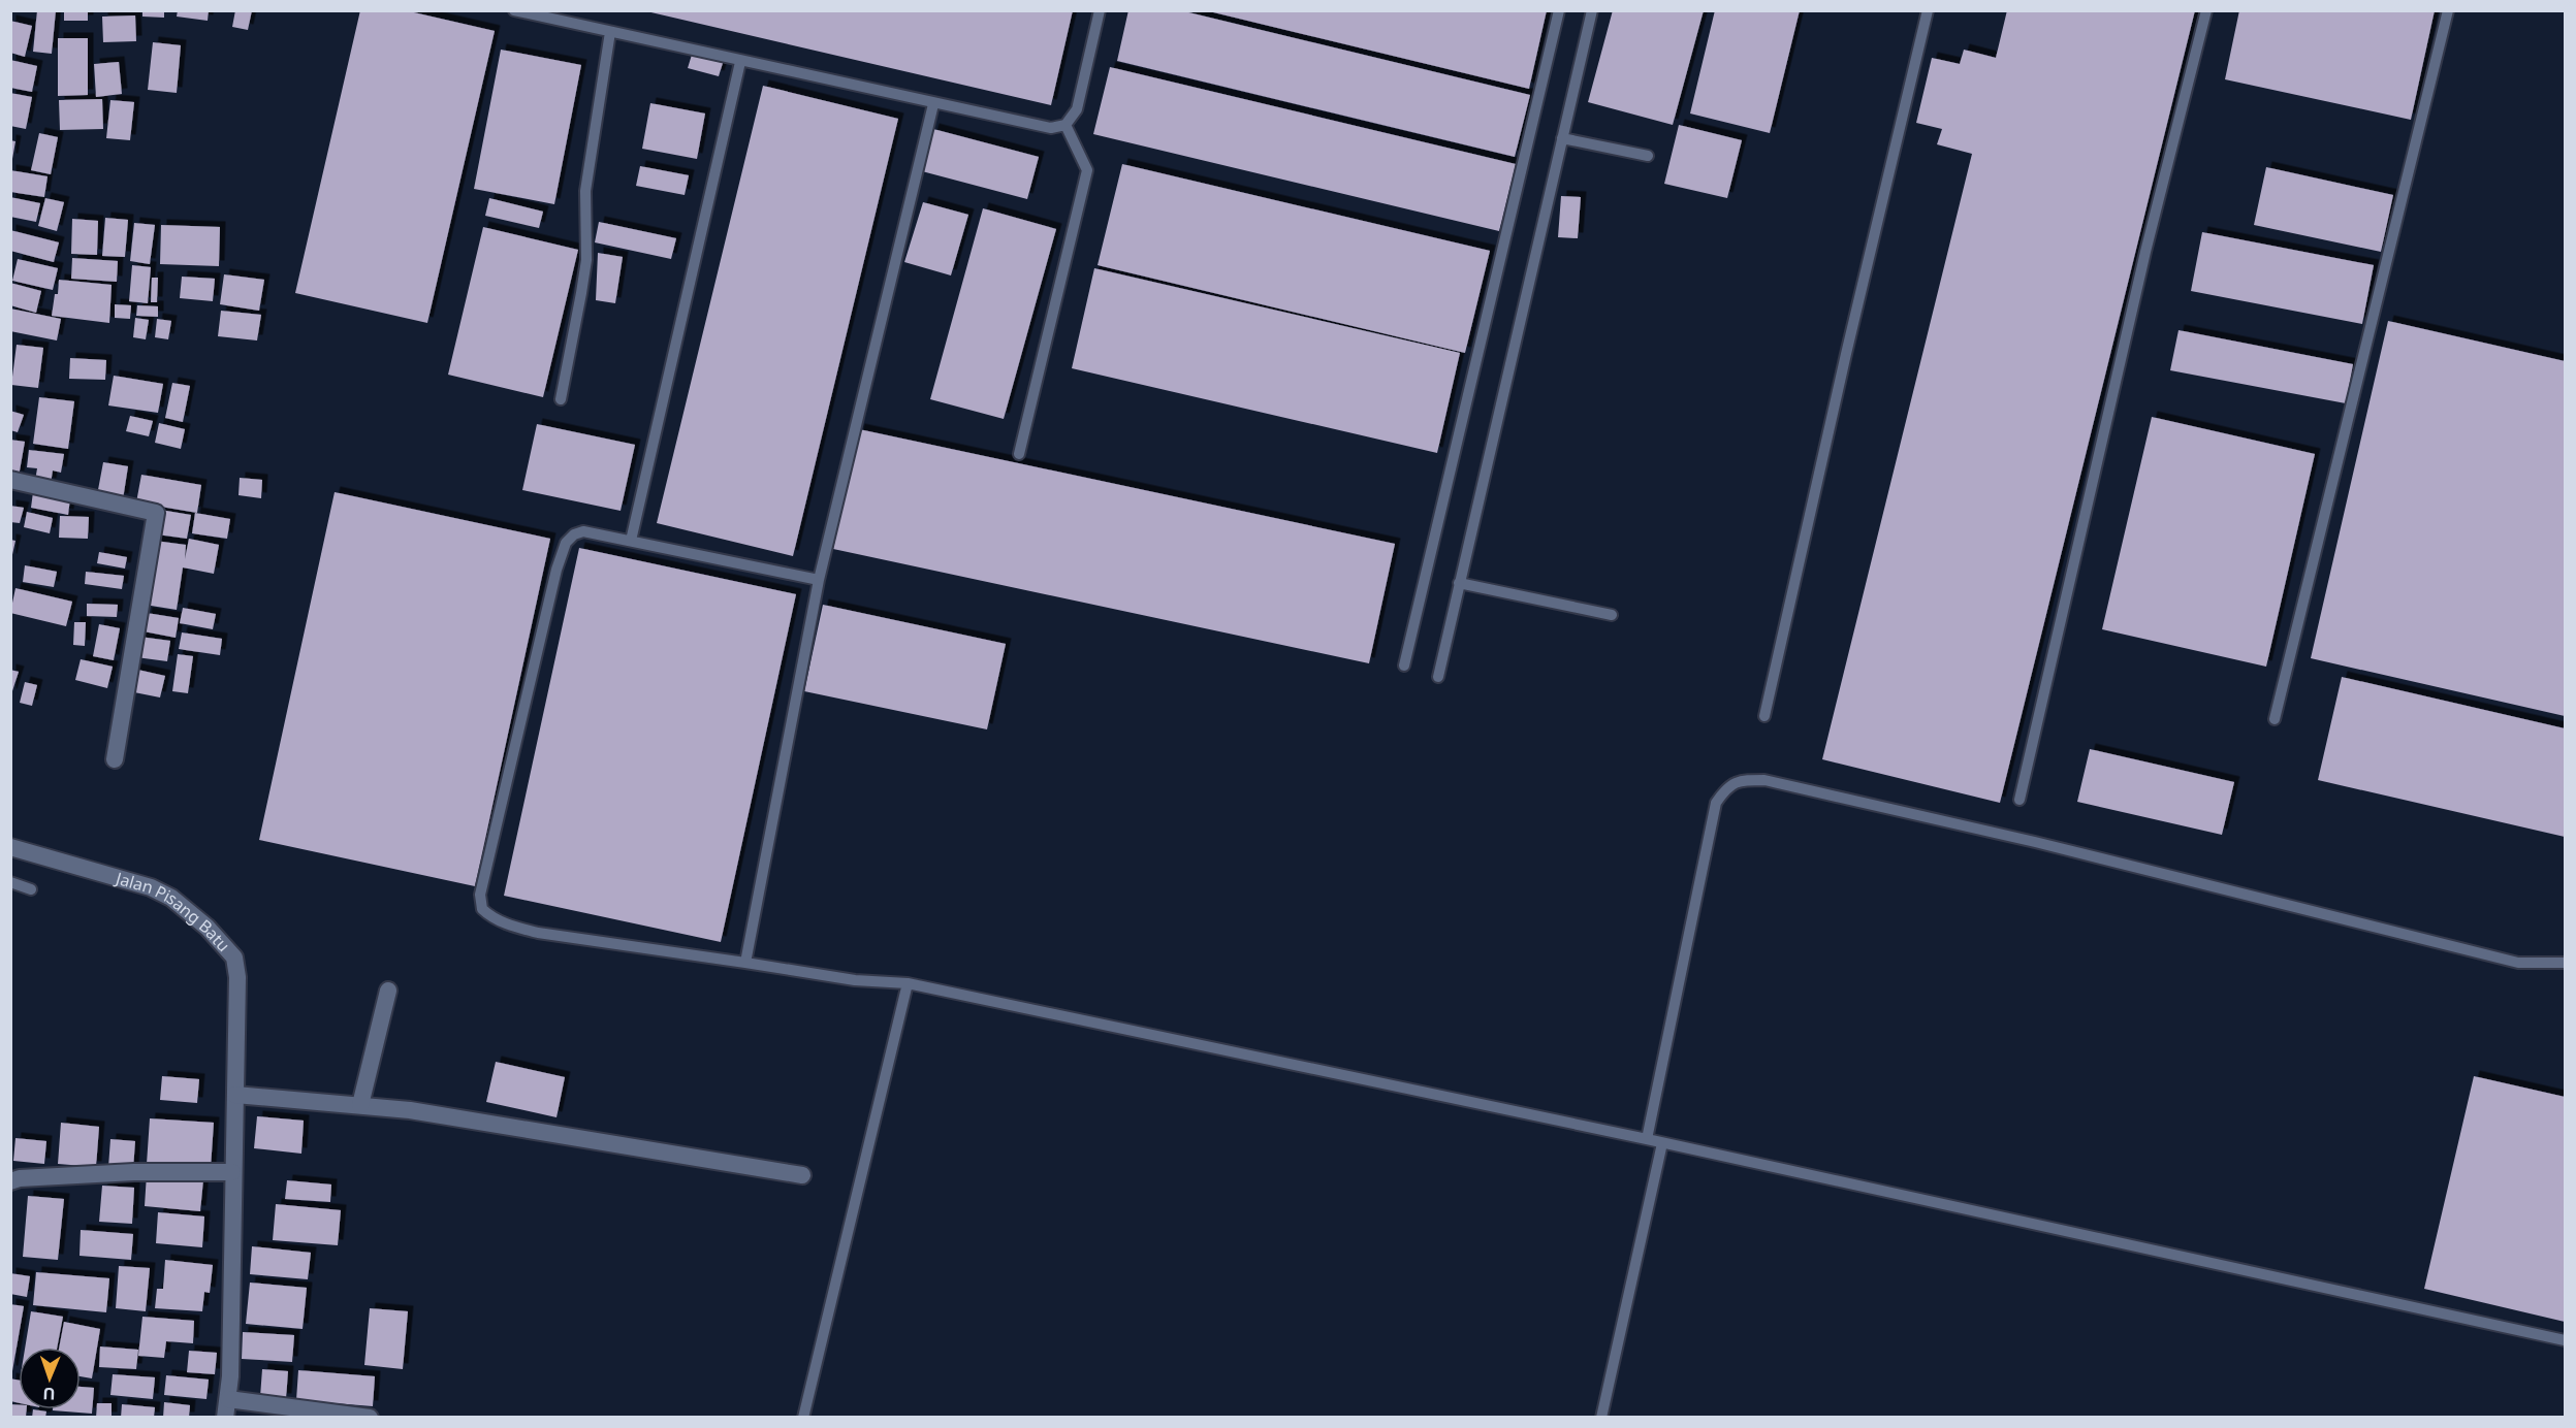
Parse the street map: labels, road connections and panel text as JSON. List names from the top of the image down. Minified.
{"streets":{"street":["Jalan Pisang Batu"]},"north":"bottom"}
